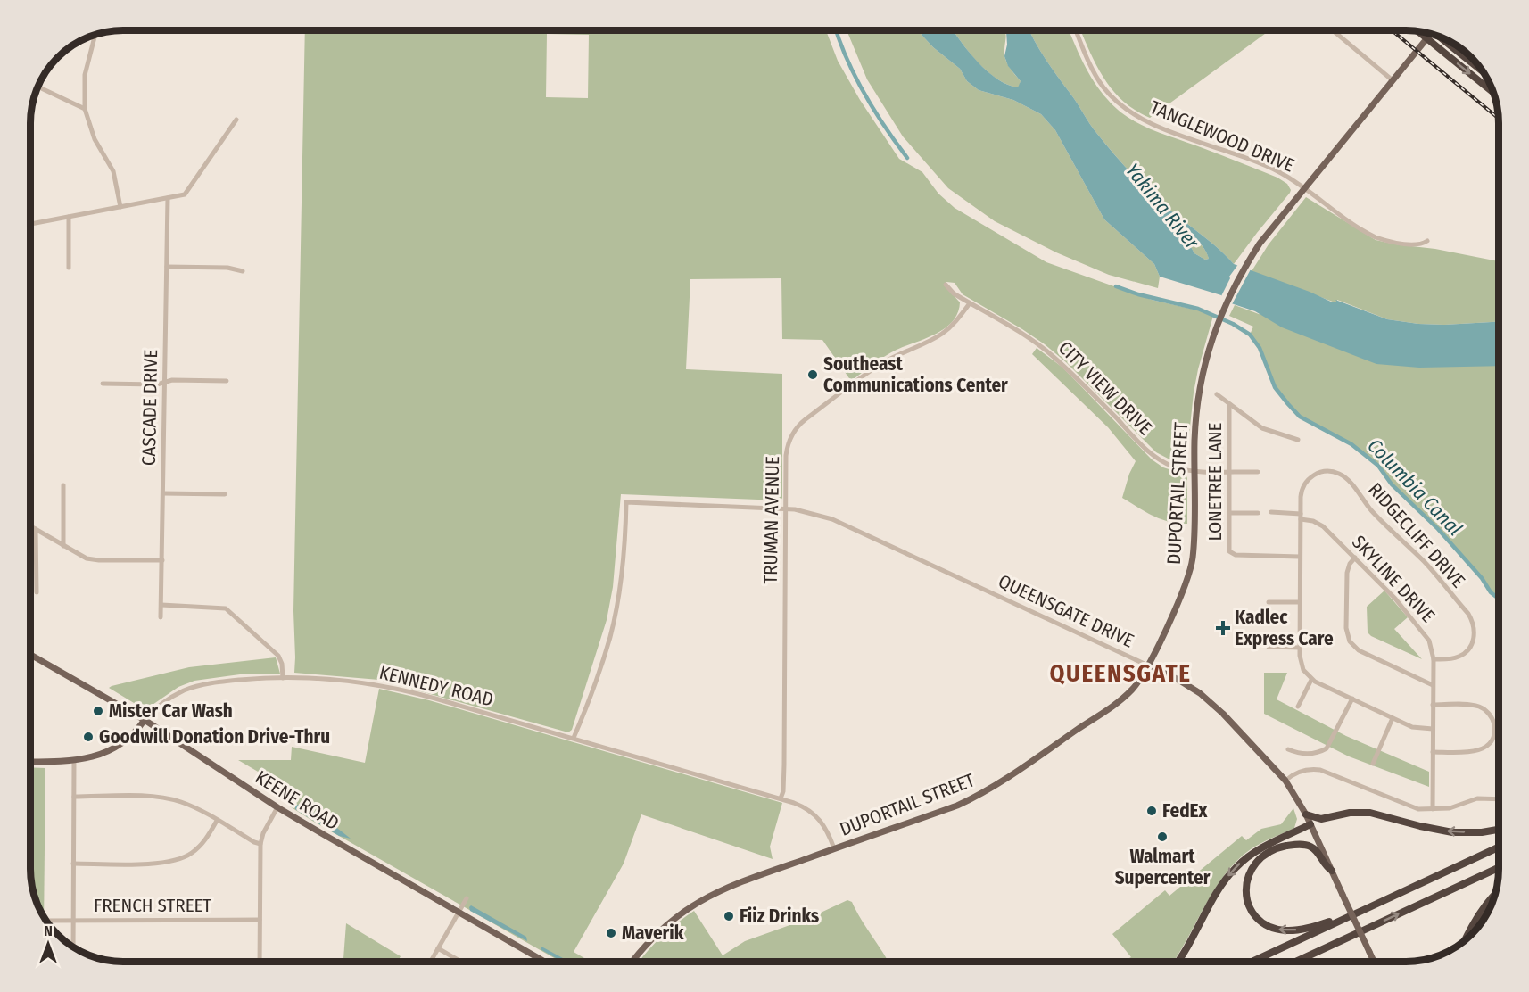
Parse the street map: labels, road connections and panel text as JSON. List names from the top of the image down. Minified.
{"streets":{"main road":["DUPORTAIL STREET","QUEENSGATE DRIVE","KENNEDY ROAD","KEENE ROAD"],"street":["TANGLEWOOD DRIVE","CITY VIEW DRIVE","CASCADE DRIVE","LONETREE LANE","TRUMAN AVENUE","RIDGECLIFF DRIVE","SKYLINE DRIVE","FRENCH STREET"]},"crossings":[["TANGLEWOOD DRIVE","DUPORTAIL STREET"],["CITY VIEW DRIVE","LONETREE LANE"],["CITY VIEW DRIVE","DUPORTAIL STREET"],["CITY VIEW DRIVE","TRUMAN AVENUE"],["DUPORTAIL STREET","QUEENSGATE DRIVE"],["DUPORTAIL STREET","KENNEDY ROAD"],["TRUMAN AVENUE","QUEENSGATE DRIVE"],["TRUMAN AVENUE","KENNEDY ROAD"],["RIDGECLIFF DRIVE","SKYLINE DRIVE"],["QUEENSGATE DRIVE","KENNEDY ROAD"],["KENNEDY ROAD","KEENE ROAD"]],"districts":["QUEENSGATE"],"water":["Yakima River","Columbia Canal"],"places":{"other":["Southeast Communications Center","Mister Car Wash","Goodwill Donation Drive-Thru","FedEx","Walmart Supercenter","Fiiz Drinks","Maverik"],"health":["Kadlec Express Care"]},"north":"top"}
